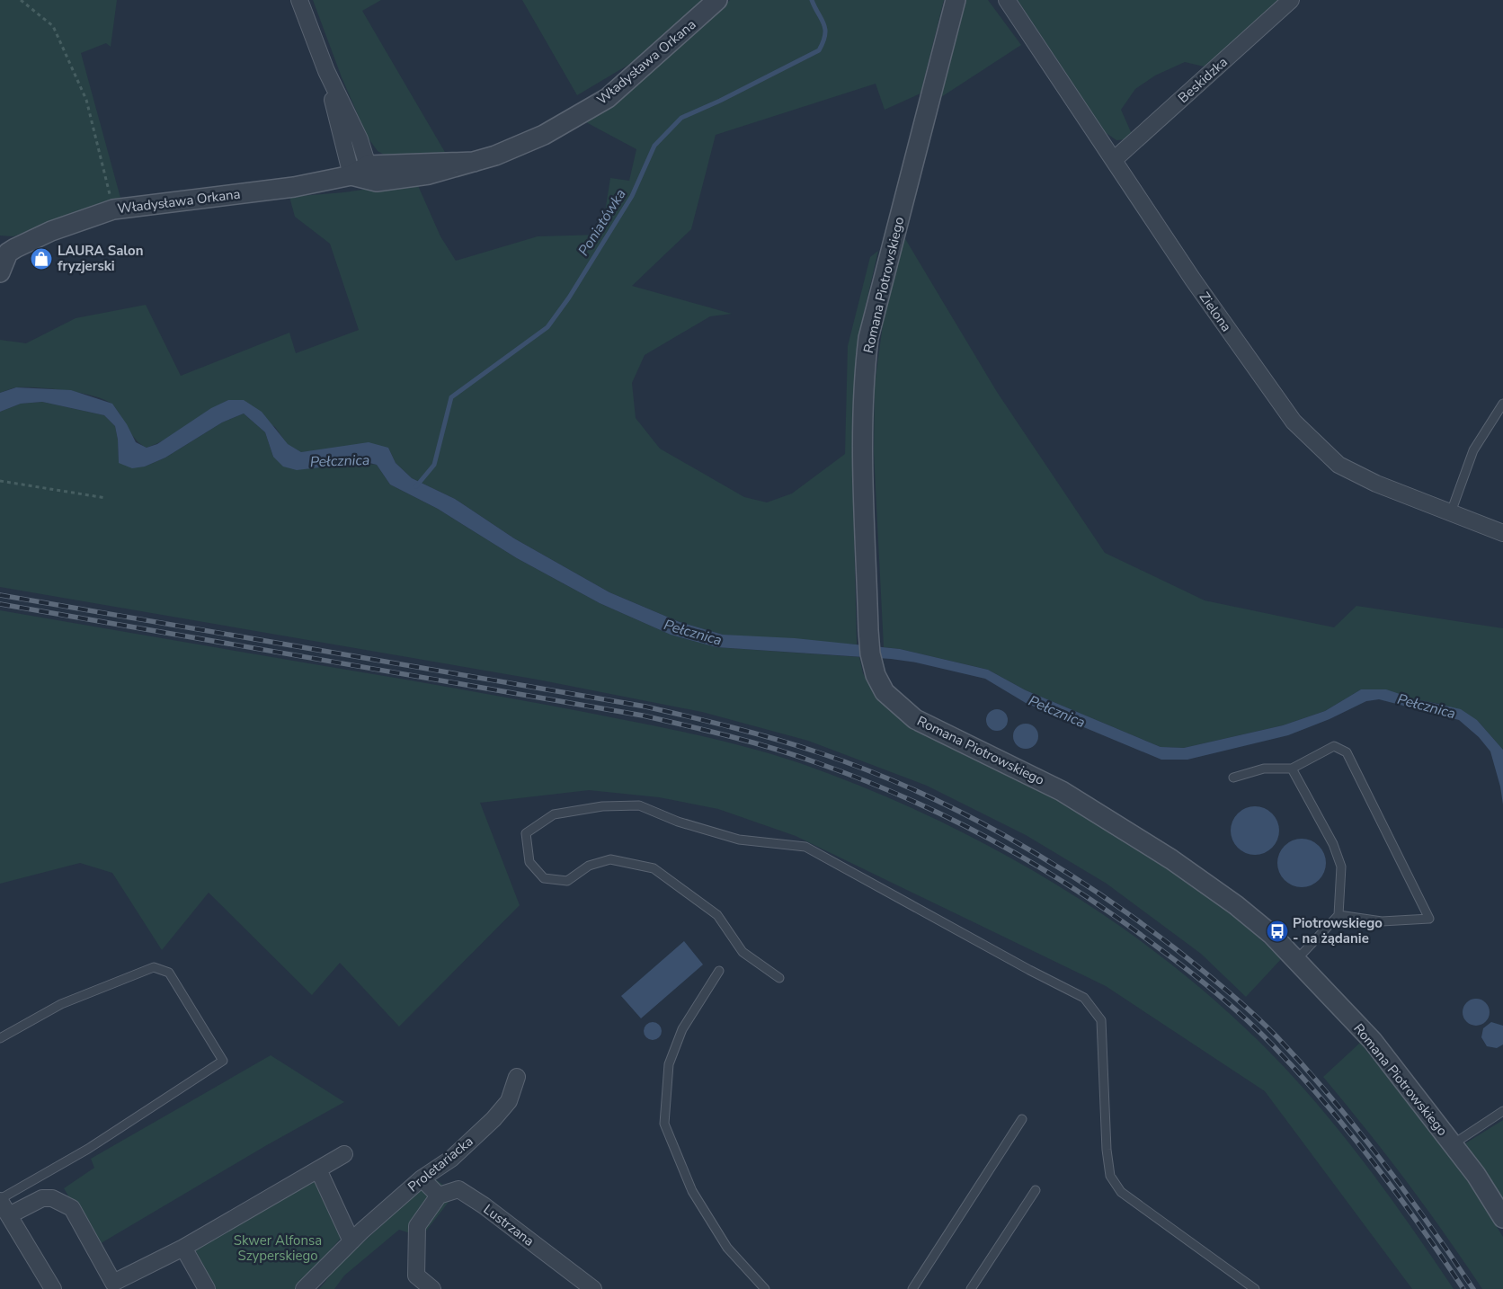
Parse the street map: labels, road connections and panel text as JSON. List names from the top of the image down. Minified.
{"streets":{"street":["Władysława Orkana","Beskidzka","Romana Piotrowskiego","Zielona","Proletariacka","Lustrzana"]},"crossings":[["Beskidzka","Zielona"]],"water":["Poniatówka","Pełcznica"],"parks":["Skwer Alfonsa Szyperskiego"],"places":{"shop":["LAURA Salon fryzjerski"],"bus stop":["Piotrowskiego - na żądanie"]}}
